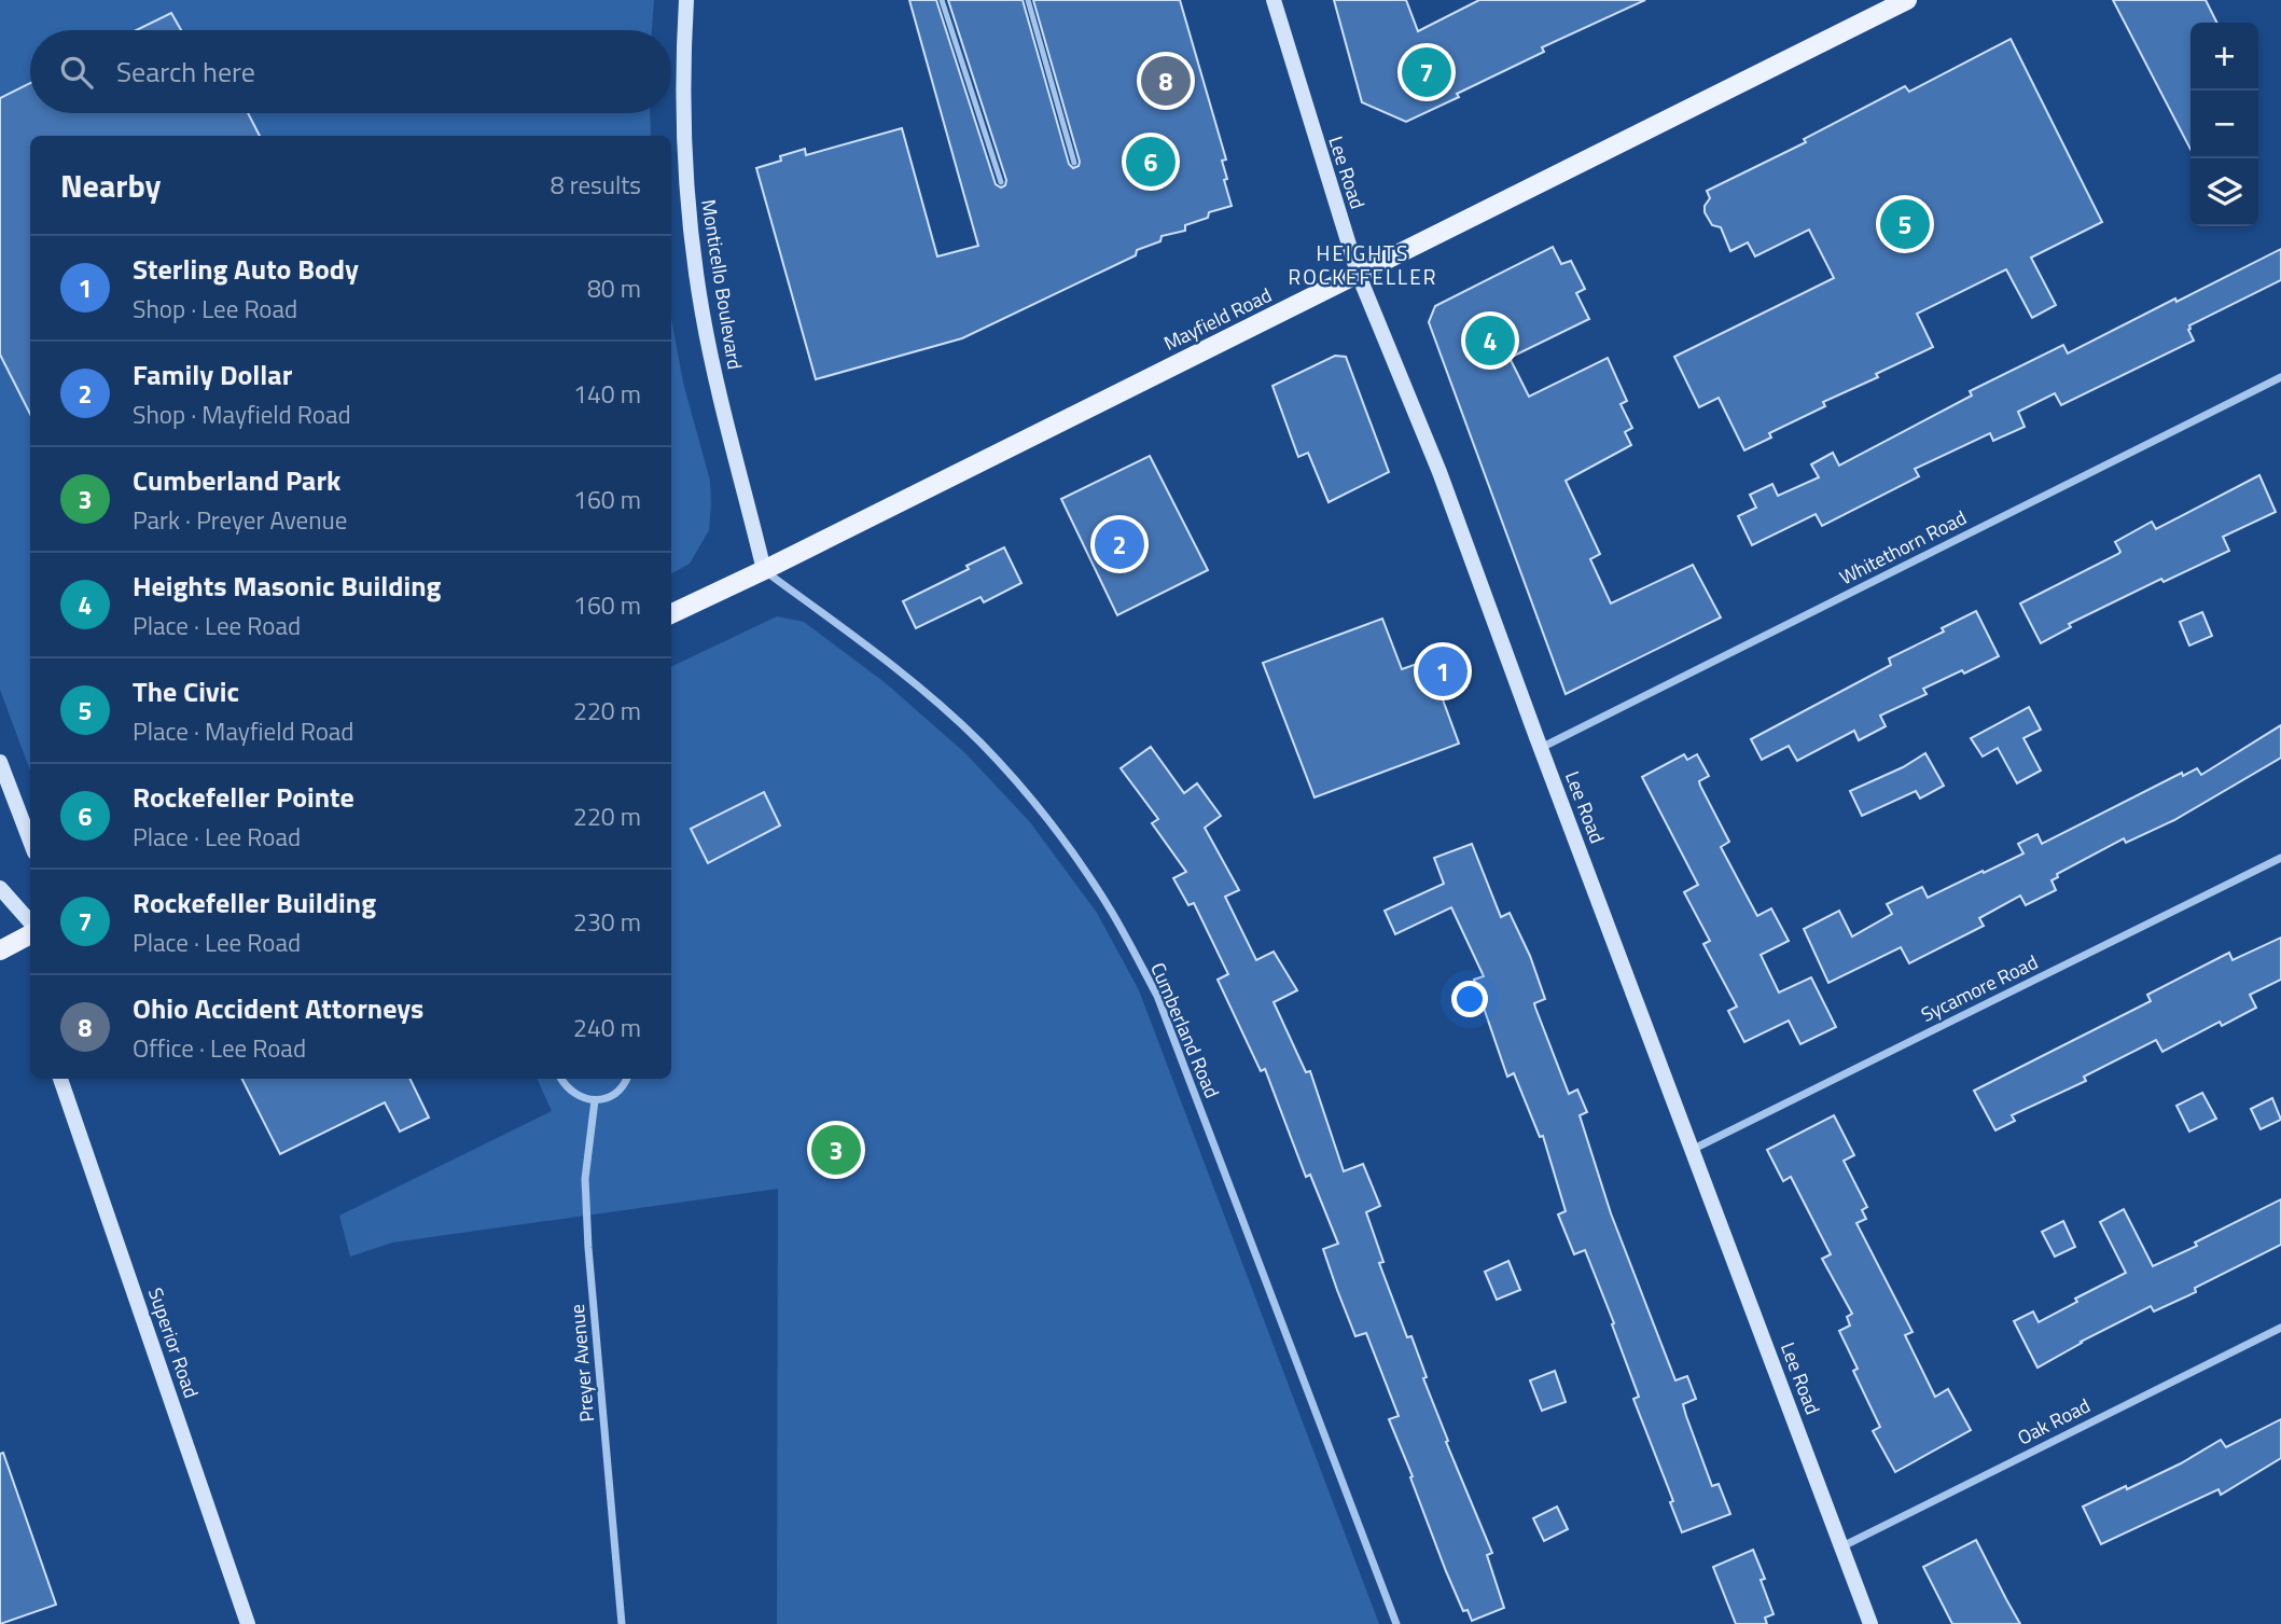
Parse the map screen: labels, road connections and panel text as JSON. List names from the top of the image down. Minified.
{"streets":{"main road":["Lee Road","Monticello Boulevard","Mayfield Road","Superior Road"],"street":["Whitethorn Road","Sycamore Road","Cumberland Road","Preyer Avenue","Oak Road"]},"crossings":[["Lee Road","Mayfield Road"],["Lee Road","Whitethorn Road"],["Lee Road","Sycamore Road"],["Lee Road","Oak Road"],["Monticello Boulevard","Mayfield Road"],["Monticello Boulevard","Cumberland Road"],["Mayfield Road","Cumberland Road"]],"districts":["HEIGHTS ROCKEFELLER"],"page":{"map_buttons":["+","−"],"search":"Search here","pins":["7","8","6","5","4","2","1","3"],"heading":["Nearby","8 results"],"list":[{"mark":"1","name":"Sterling Auto Body","note":"Shop · Lee Road","value":"80 m"},{"mark":"2","name":"Family Dollar","note":"Shop · Mayfield Road","value":"140 m"},{"mark":"3","name":"Cumberland Park","note":"Park · Preyer Avenue","value":"160 m"},{"mark":"4","name":"Heights Masonic Building","note":"Place · Lee Road","value":"160 m"},{"mark":"5","name":"The Civic","note":"Place · Mayfield Road","value":"220 m"},{"mark":"6","name":"Rockefeller Pointe","note":"Place · Lee Road","value":"220 m"},{"mark":"7","name":"Rockefeller Building","note":"Place · Lee Road","value":"230 m"},{"mark":"8","name":"Ohio Accident Attorneys","note":"Office · Lee Road","value":"240 m"}]}}
